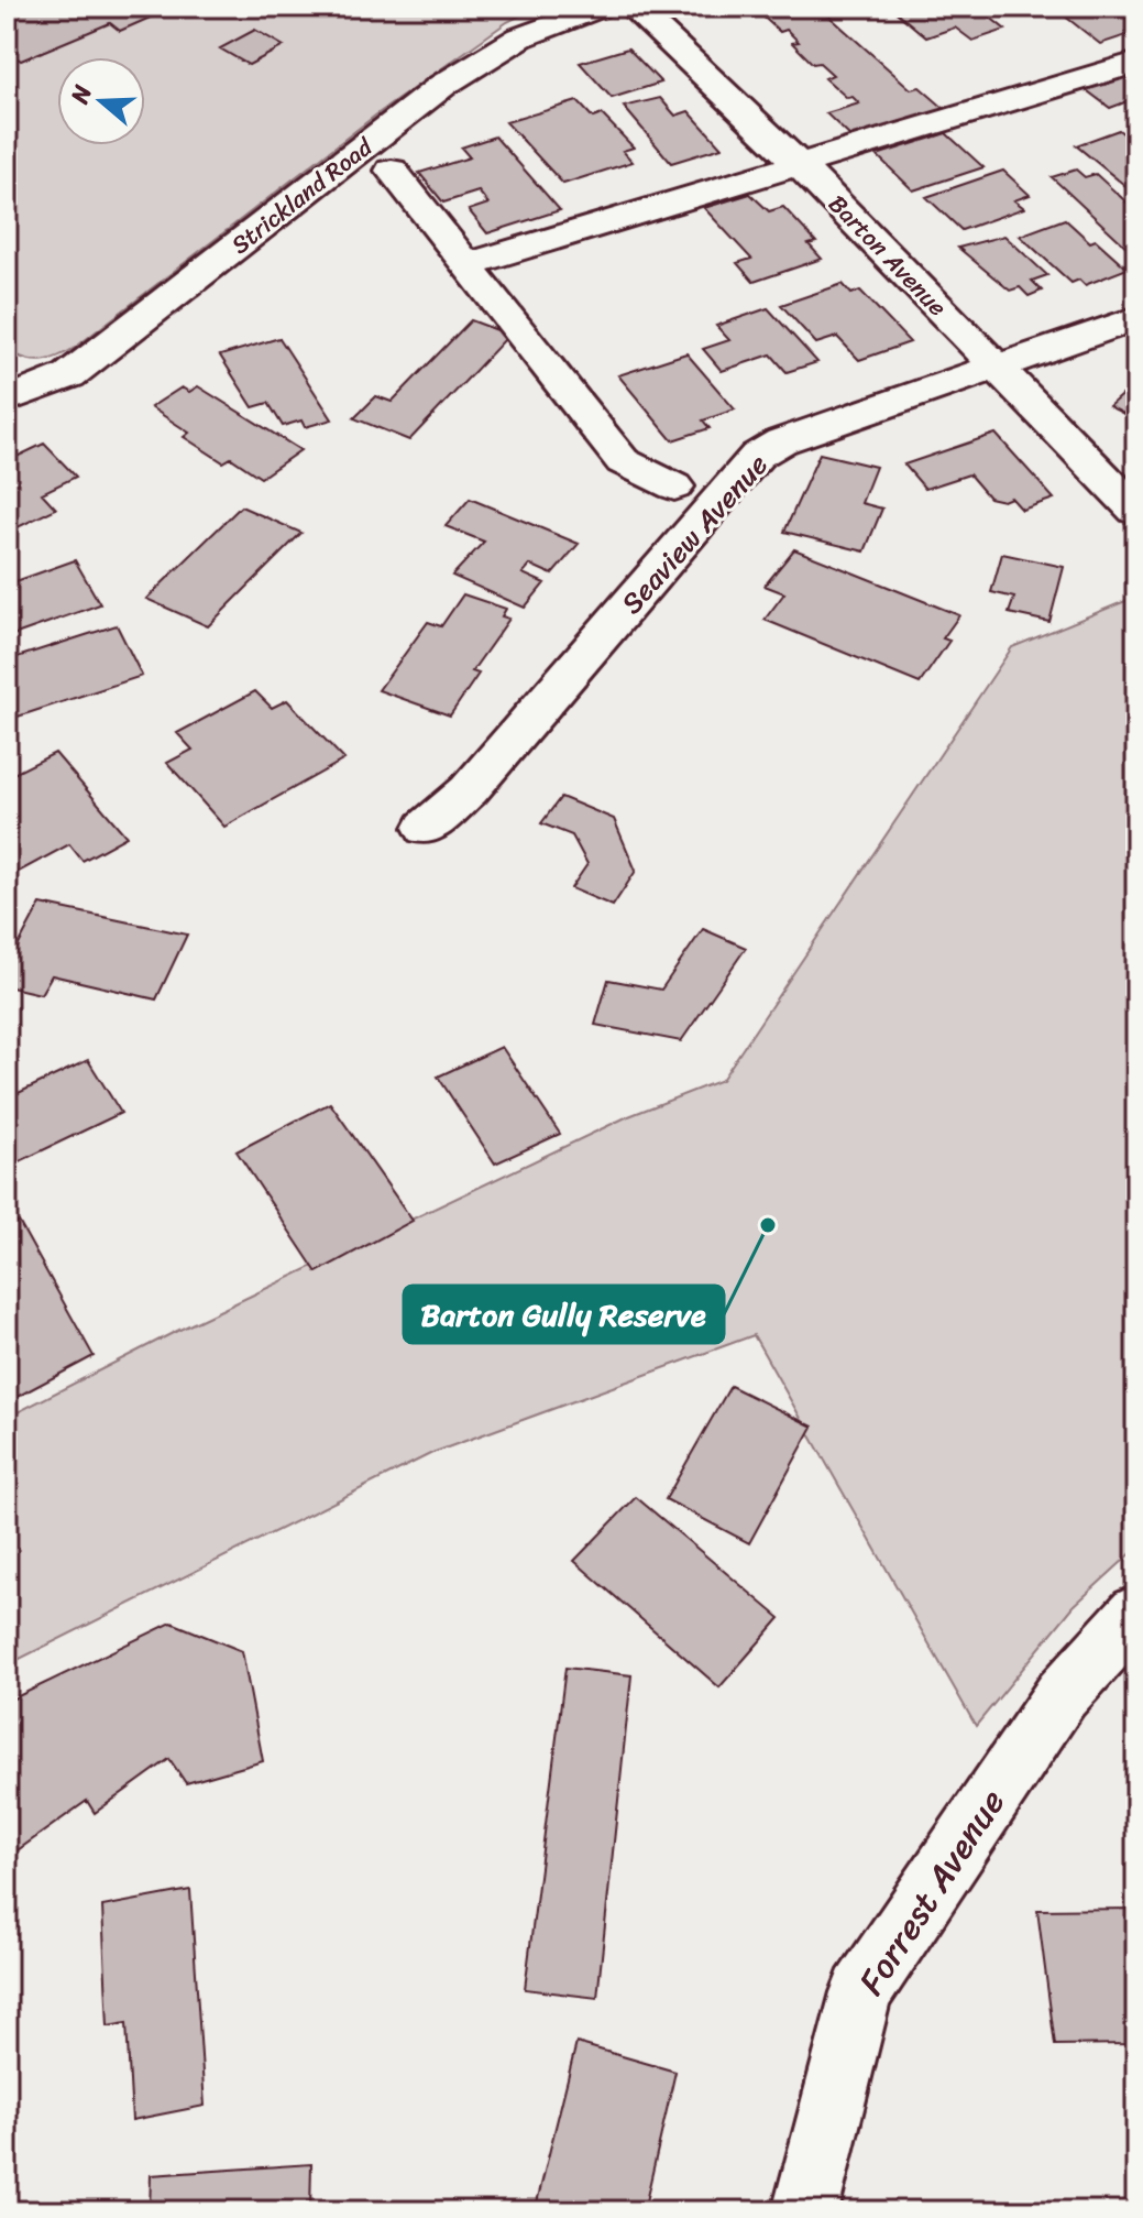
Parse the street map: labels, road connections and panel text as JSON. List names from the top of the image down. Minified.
{"streets":{"street":["Strickland Road","Barton Avenue","Seaview Avenue","Forrest Avenue"]},"crossings":[["Barton Avenue","Seaview Avenue"]],"places":["Barton Gully Reserve"],"north":"left"}
